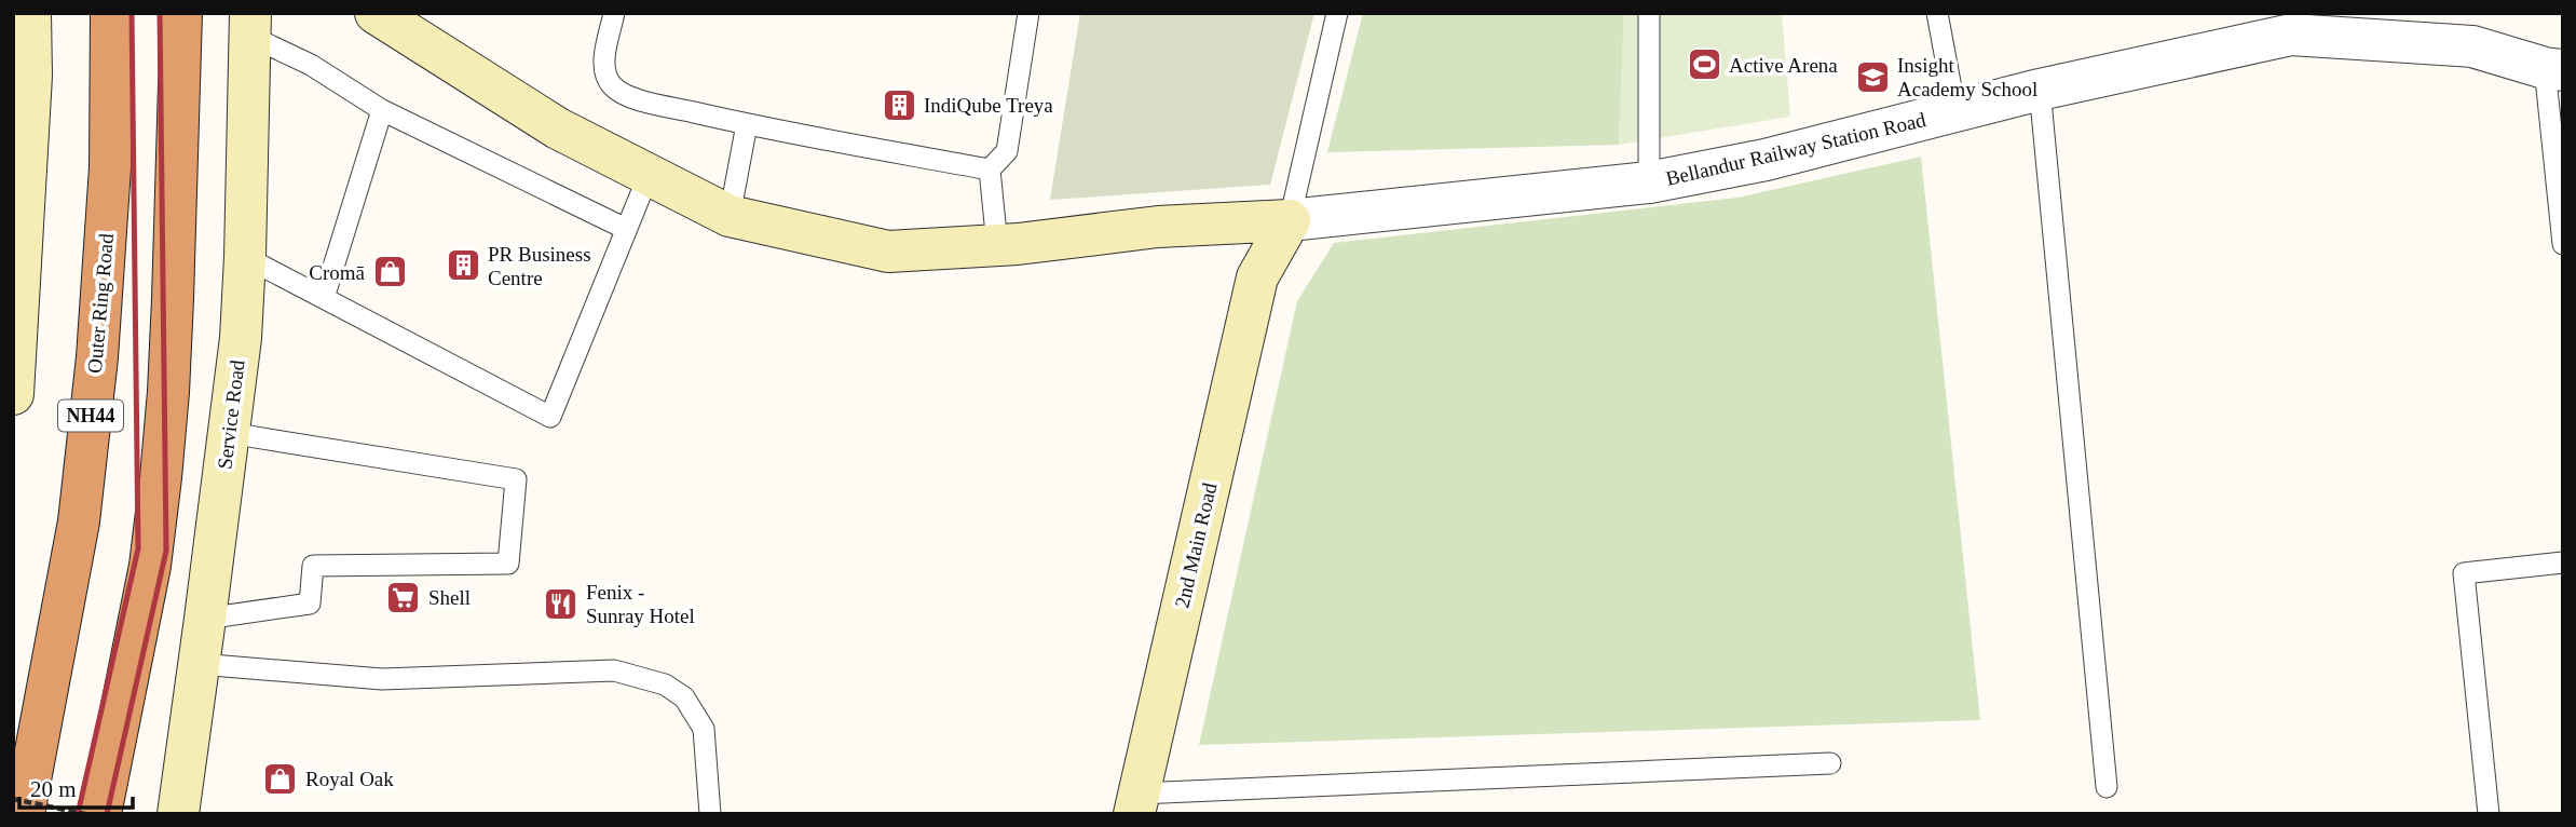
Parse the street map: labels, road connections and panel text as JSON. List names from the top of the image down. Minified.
{"streets":{"highway":["Outer Ring Road","NH44"],"street":["Bellandur Railway Station Road","Service Road","2nd Main Road"]},"crossings":[["Bellandur Railway Station Road","2nd Main Road"]],"places":{"sports":["Active Arena"],"school or university":["Insight Academy School"],"building":["IndiQube Treya","PR Business Centre"],"shop":["Cromā","Royal Oak"],"supermarket":["Shell"],"restaurant":["Fenix - Sunray Hotel"]},"scale_bar":"20 m"}
